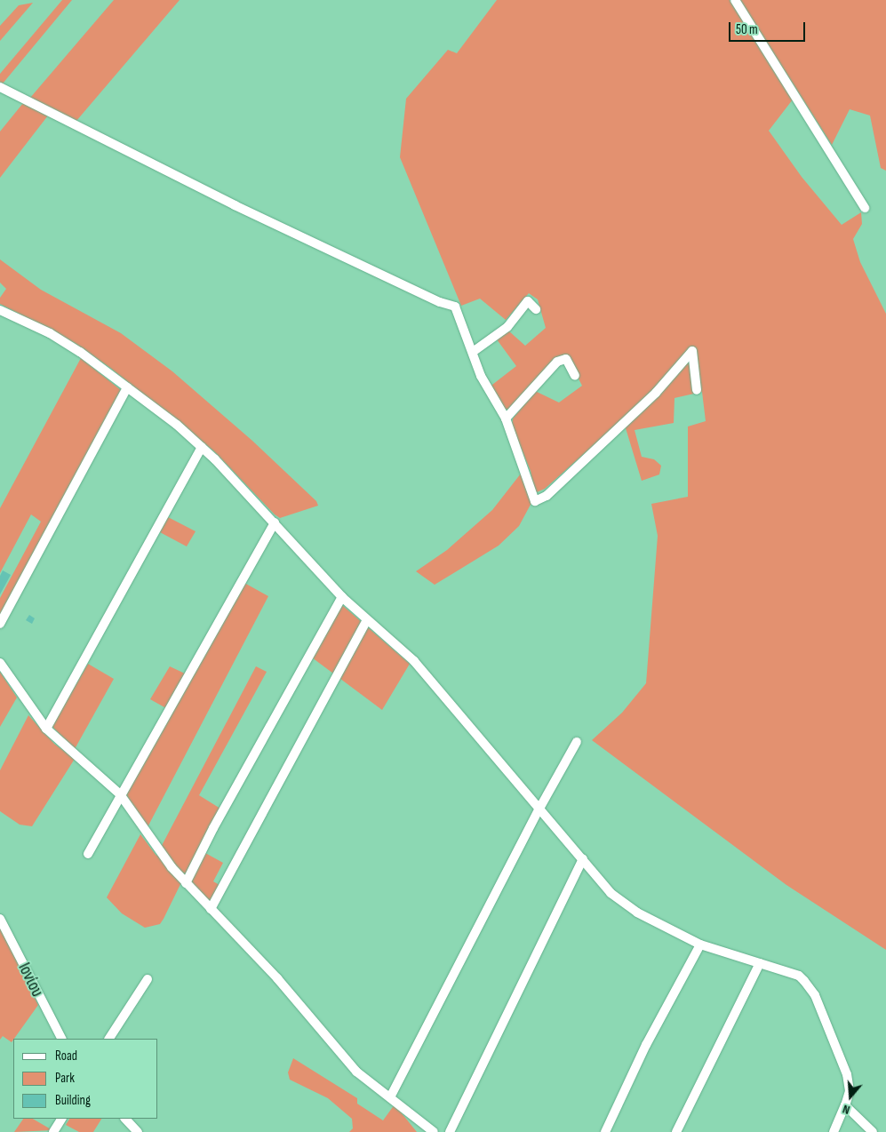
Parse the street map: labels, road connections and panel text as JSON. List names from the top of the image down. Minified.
{"streets":{"street":["Ιονίου"]},"legend":["Road","Park","Building"],"scale_bar":"50 m","north":"bottom"}
